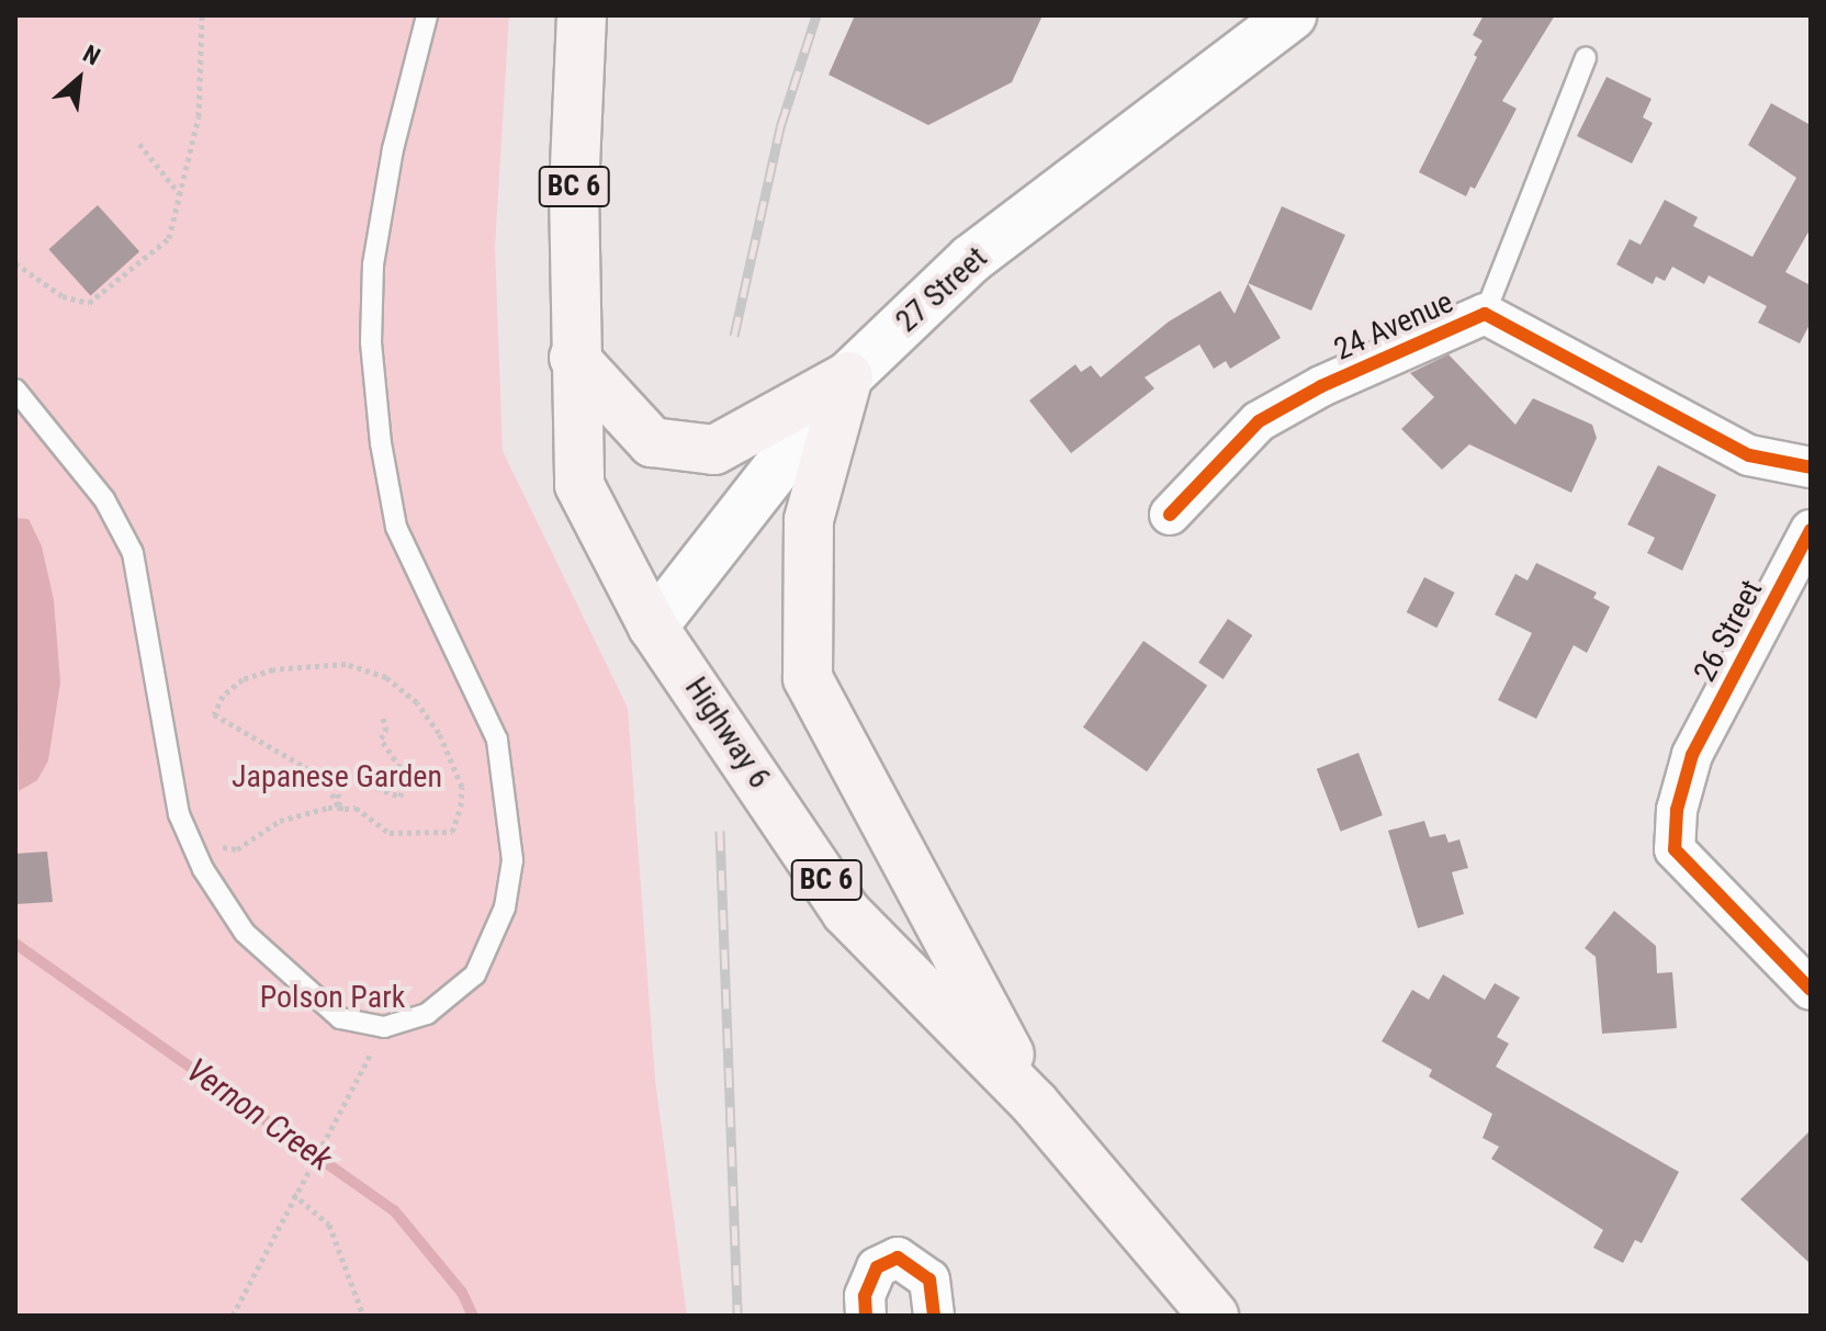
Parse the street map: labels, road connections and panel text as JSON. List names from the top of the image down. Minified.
{"streets":{"main road":["BC 6","27 Street","Highway 6"],"street":["24 Avenue","26 Street"]},"crossings":[["27 Street","Highway 6"]],"water":["Vernon Creek"],"parks":["Japanese Garden","Polson Park"],"north":"top right"}
